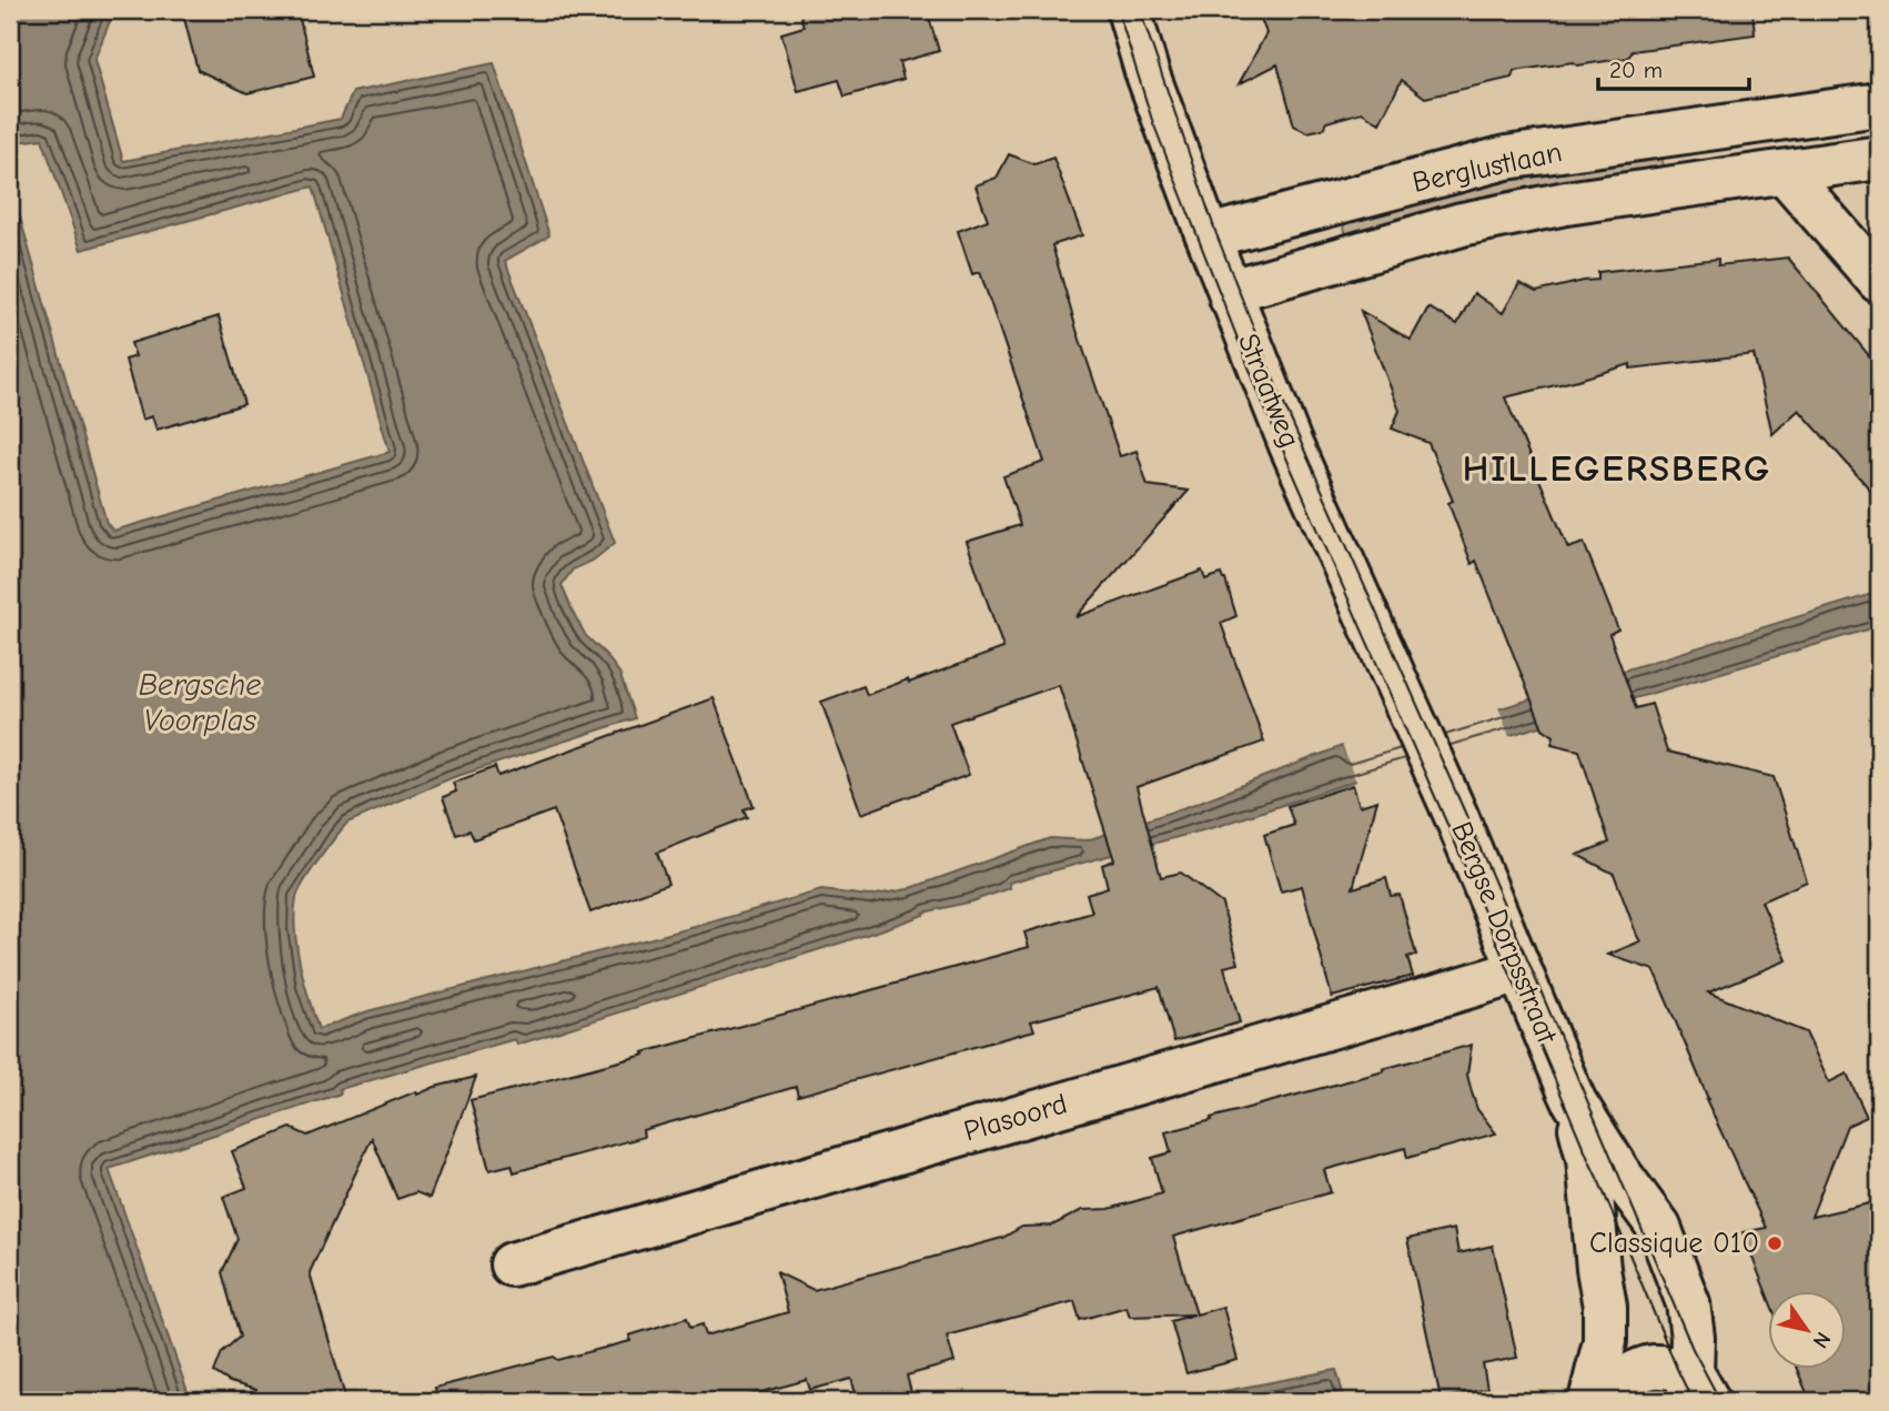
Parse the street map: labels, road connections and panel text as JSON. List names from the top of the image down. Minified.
{"streets":{"street":["Berglustlaan","Straatweg","Bergse Dorpsstraat","Plasoord"]},"crossings":[["Berglustlaan","Straatweg"],["Straatweg","Bergse Dorpsstraat"],["Bergse Dorpsstraat","Plasoord"]],"districts":["HILLEGERSBERG"],"water":["Bergsche Voorplas"],"places":["Classique 010"],"scale_bar":"20 m","north":"bottom right"}
